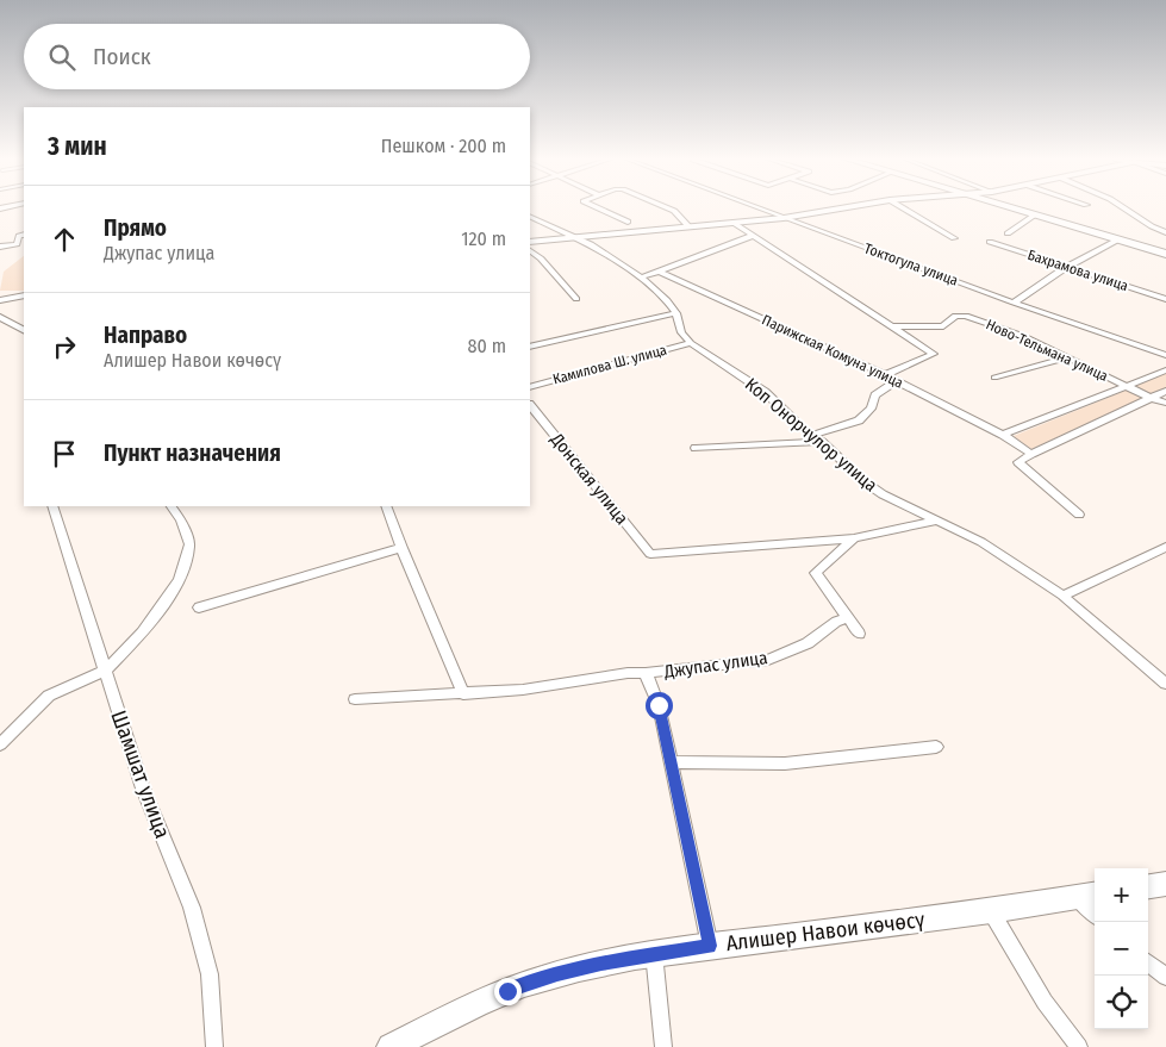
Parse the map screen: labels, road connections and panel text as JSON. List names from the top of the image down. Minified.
{"streets":{"main road":["Алишер Навои көчөсү"],"street":["Токтогула улица","Бахрамова улица","Ново-Тельмана улица","Парижская Комуна улица","Камилова Ш. улица","Коп Онорчулор улица","Донская улица","Джупас улица","Шамшат улица"]},"crossings":[["Камилова Ш. улица","Коп Онорчулор улица"],["Джупас улица","Алишер Навои көчөсү"]],"page":{"search":"Поиск","heading":["3 мин","Пешком · 200 m"],"list":[["Прямо","Джупас улица","120 m"],["Направо","Алишер Навои көчөсү","80 m"],"Пункт назначения"],"map_buttons":["+","−"]}}
